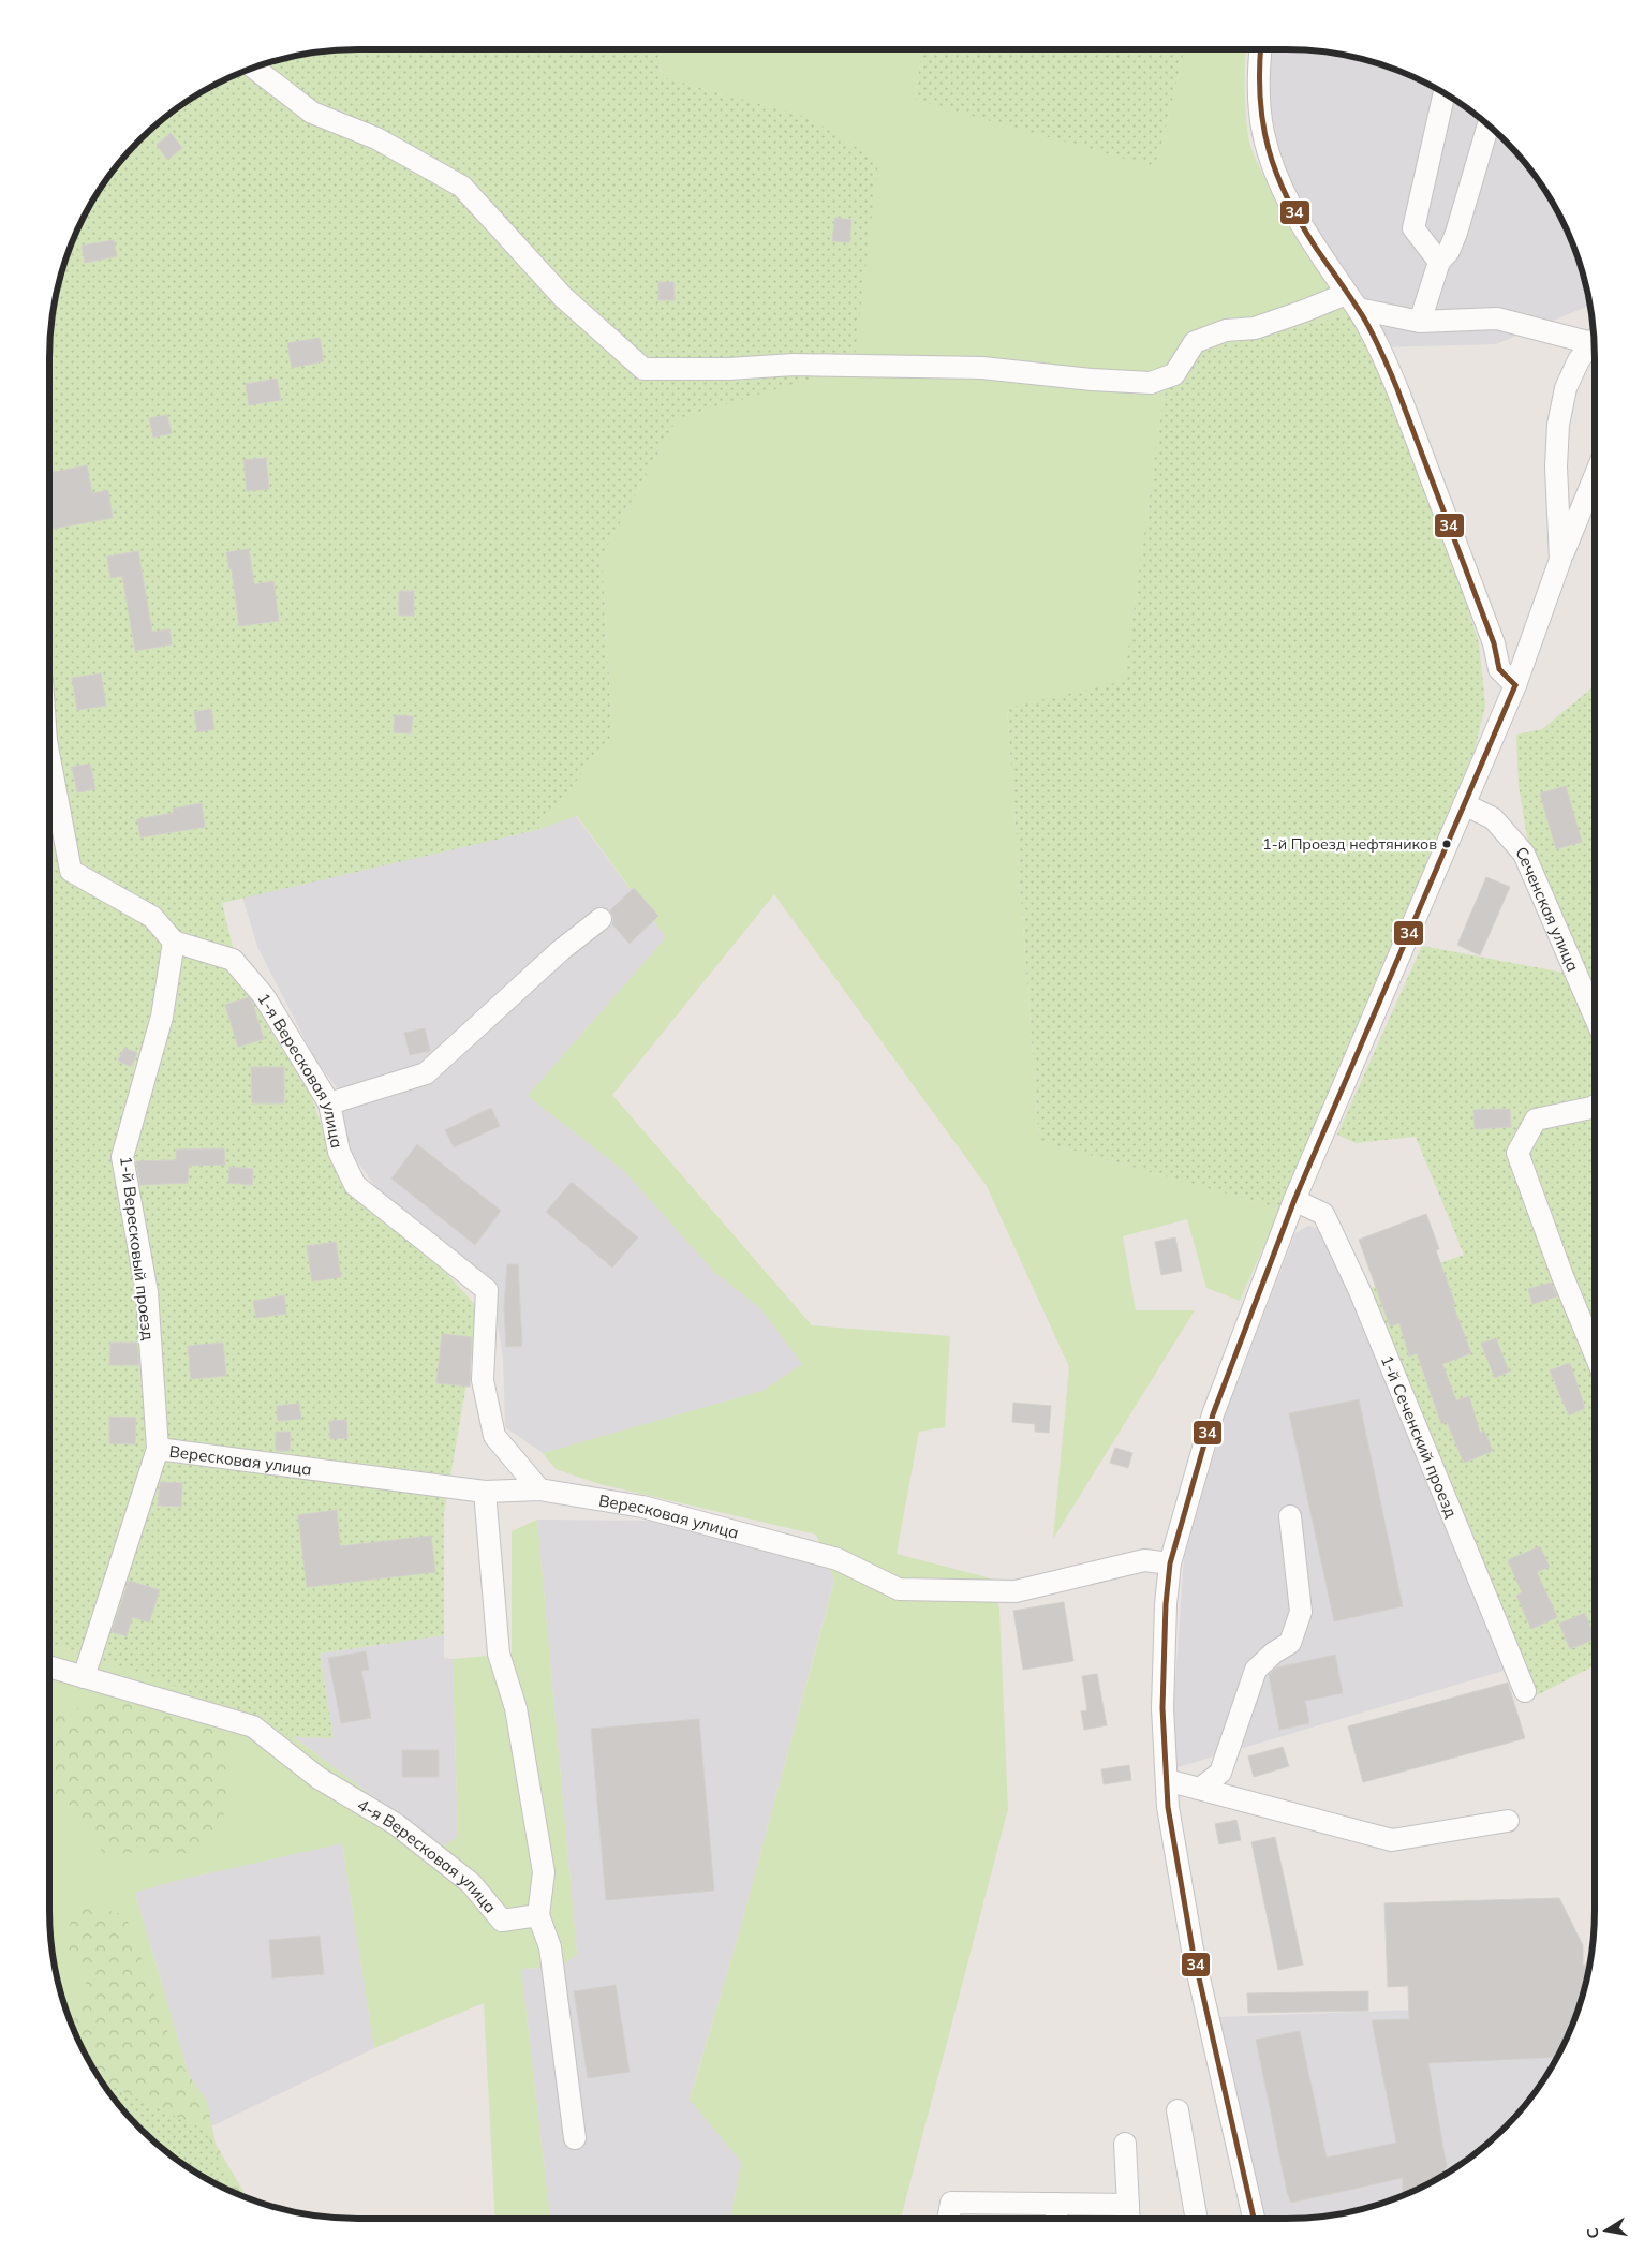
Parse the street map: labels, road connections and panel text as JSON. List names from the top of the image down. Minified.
{"streets":{"street":["Сеченская улица","1-я Вересковая улица","1-й Вересковый проезд","1-й Сеченский проезд","Вересковая улица","4-я Вересковая улица"]},"crossings":[["1-я Вересковая улица","1-й Вересковый проезд"],["1-я Вересковая улица","Вересковая улица"],["1-й Вересковый проезд","Вересковая улица"],["1-й Вересковый проезд","4-я Вересковая улица"]],"places":["1-й Проезд нефтяников"],"lines":["transit line 34"],"north":"left"}
